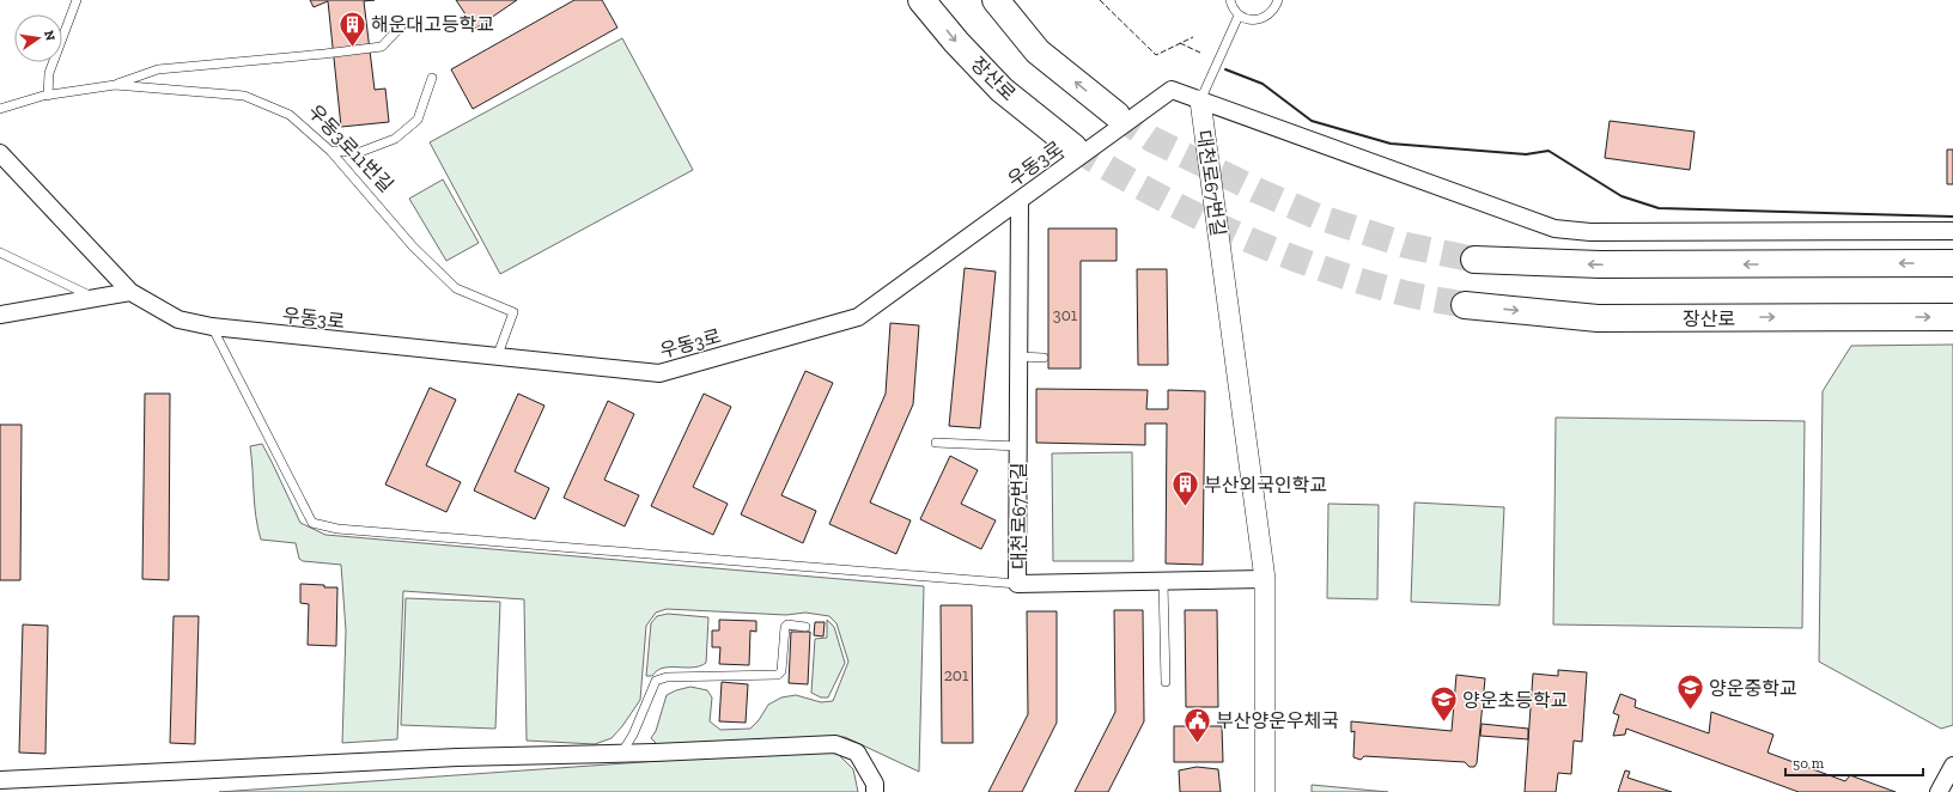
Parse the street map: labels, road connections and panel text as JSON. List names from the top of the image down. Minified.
{"streets":{"highway":["장산로"],"street":["우동3로","대천로67번길"],"lane":["우동3로11번길"]},"crossings":[["우동3로11번길","우동3로"],["우동3로","대천로67번길"]],"places":{"building":["해운대고등학교","부산외국인학교"],"school or university":["양운중학교","양운초등학교"],"public building":["부산양운우체국"]},"house_numbers":["301","201"],"scale_bar":"50 m","north":"right"}
